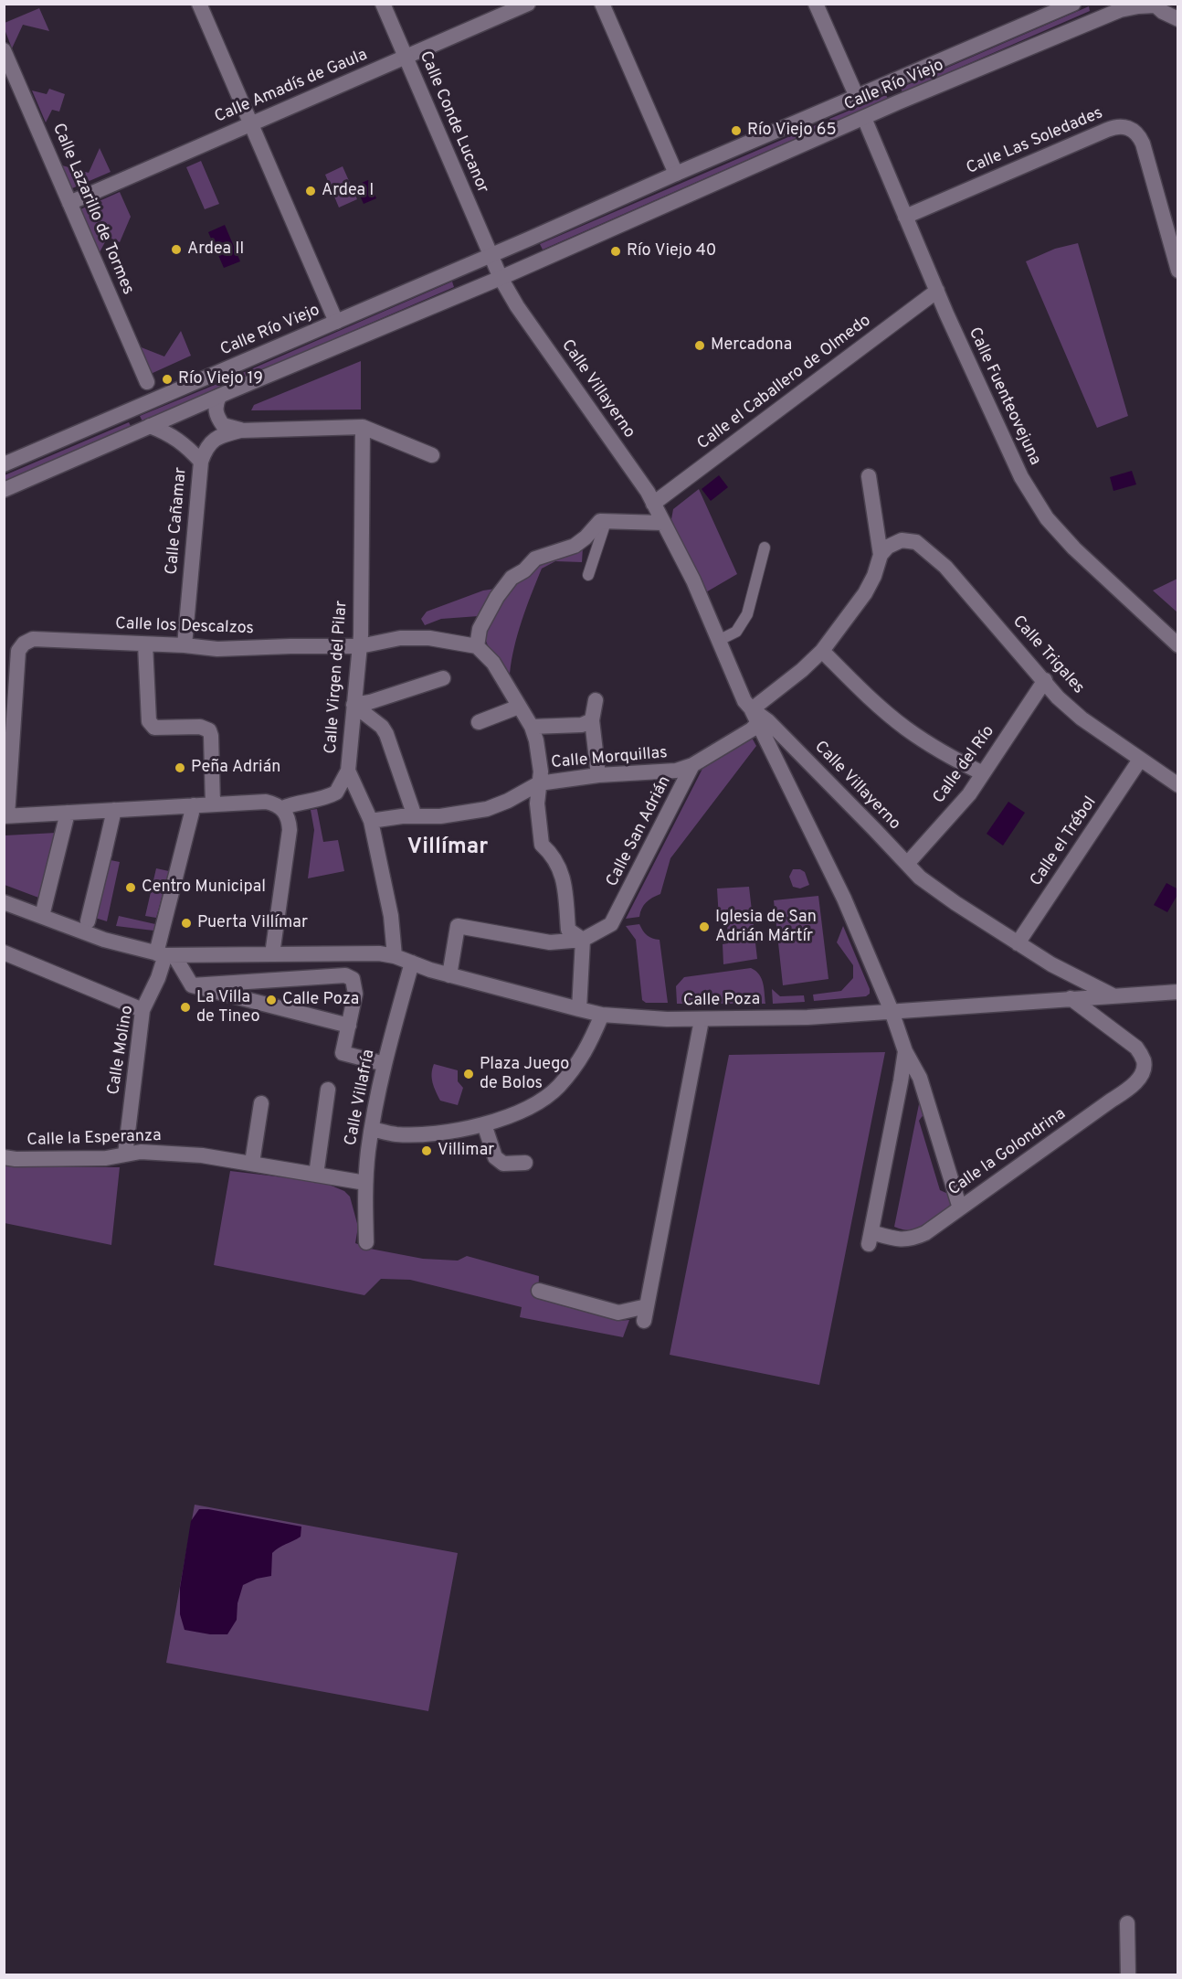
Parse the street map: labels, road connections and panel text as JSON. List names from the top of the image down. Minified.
{"streets":{"street":["Calle Río Viejo","Calle Amadís de Gaula","Calle Conde Lucanor","Calle Las Soledades","Calle Lazarillo de Tormes","Calle el Caballero de Olmedo","Calle Villayerno","Calle Fuenteovejuna","Calle Cañamar","Calle los Descalzos","Calle Trigales","Calle Virgen del Pilar","Calle Morquillas","Calle del Río","Calle San Adrián","Calle el Trébol","Calle Poza","Calle Molino","Calle Villafría","Calle la Esperanza","Calle la Golondrina"]},"crossings":[["Calle Río Viejo","Calle Conde Lucanor"],["Calle Río Viejo","Calle Villayerno"],["Calle Río Viejo","Calle Fuenteovejuna"],["Calle Río Viejo","Calle Cañamar"],["Calle Amadís de Gaula","Calle Conde Lucanor"],["Calle Amadís de Gaula","Calle Lazarillo de Tormes"],["Calle Las Soledades","Calle Fuenteovejuna"],["Calle el Caballero de Olmedo","Calle Villayerno"],["Calle el Caballero de Olmedo","Calle Fuenteovejuna"],["Calle Villayerno","Calle del Río"],["Calle Villayerno","Calle San Adrián"],["Calle Villayerno","Calle el Trébol"],["Calle Villayerno","Calle Poza"],["Calle Cañamar","Calle los Descalzos"],["Calle los Descalzos","Calle Virgen del Pilar"],["Calle Trigales","Calle del Río"],["Calle Trigales","Calle San Adrián"],["Calle Trigales","Calle el Trébol"],["Calle Virgen del Pilar","Calle Morquillas"],["Calle Virgen del Pilar","Calle Poza"],["Calle Morquillas","Calle San Adrián"],["Calle Poza","Calle Molino"],["Calle Poza","Calle Villafría"],["Calle Poza","Calle la Golondrina"],["Calle Molino","Calle la Esperanza"],["Calle Villafría","Calle la Esperanza"]],"districts":["Villímar"],"places":["Río Viejo 65","Ardea I","Ardea II","Río Viejo 40","Mercadona","Río Viejo 19","Peña Adrián","Centro Municipal","Puerta Villímar","Iglesia de San Adrián Mártír","Calle Poza","La Villa de Tineo","Plaza Juego de Bolos","Villimar"]}
